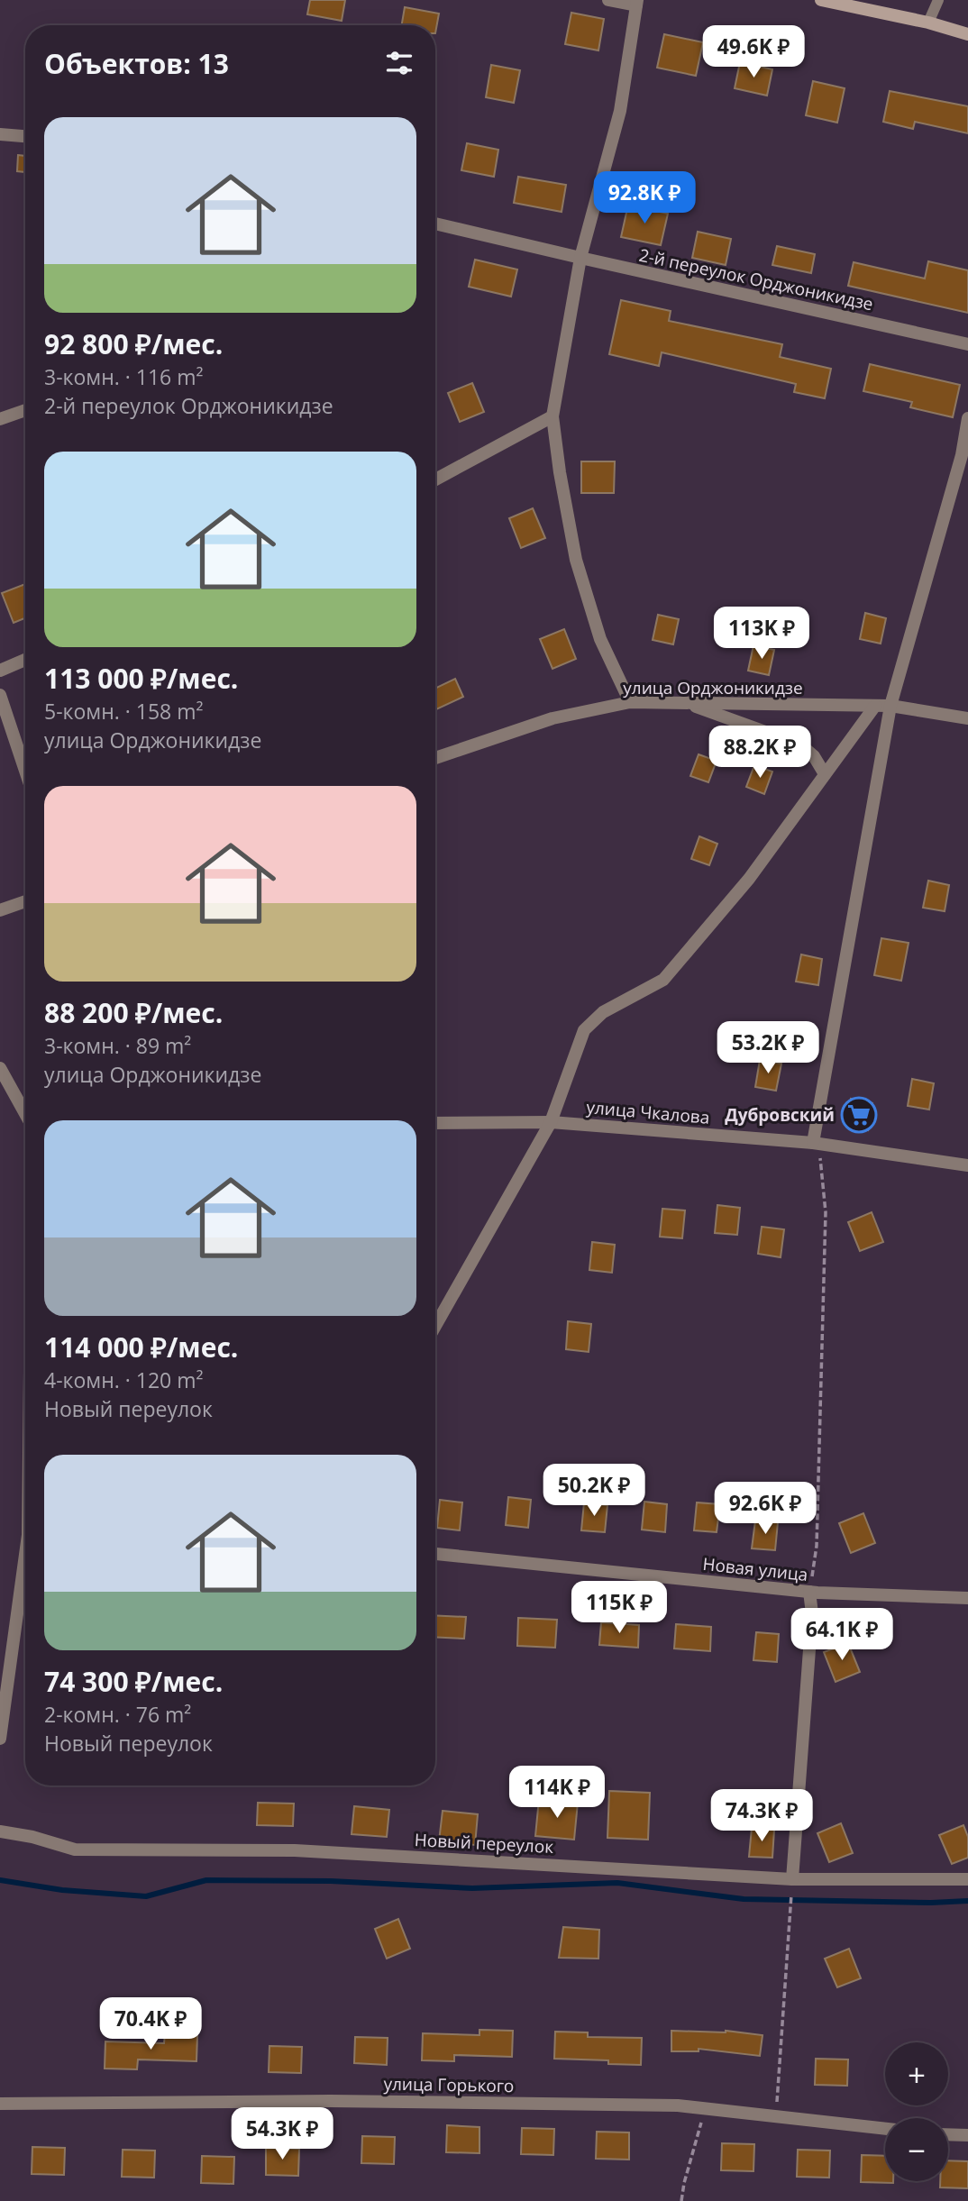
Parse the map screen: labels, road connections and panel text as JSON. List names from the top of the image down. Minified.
{"streets":{"street":["2-й переулок Орджоникидзе","улица Орджоникидзе","улица Чкалова","Новая улица","Новый переулок","улица Горького"]},"places":{"supermarket":["Дубровский"]},"page":{"price":["49.6K ₽","92.8K ₽","113K ₽","88.2K ₽","53.2K ₽","50.2K ₽","92.6K ₽","115K ₽","64.1K ₽","114K ₽","74.3K ₽","70.4K ₽","54.3K ₽"],"heading":"Объектов: 13","list":[{"name":"92 800 ₽/мес.","note":"3-комн. · 116 m² · 2-й переулок Орджоникидзе"},{"name":"113 000 ₽/мес.","note":"5-комн. · 158 m² · улица Орджоникидзе"},{"name":"88 200 ₽/мес.","note":"3-комн. · 89 m² · улица Орджоникидзе"},{"name":"114 000 ₽/мес.","note":"4-комн. · 120 m² · Новый переулок"},{"name":"74 300 ₽/мес.","note":"2-комн. · 76 m² · Новый переулок"}],"map_buttons":["+","−"]}}
